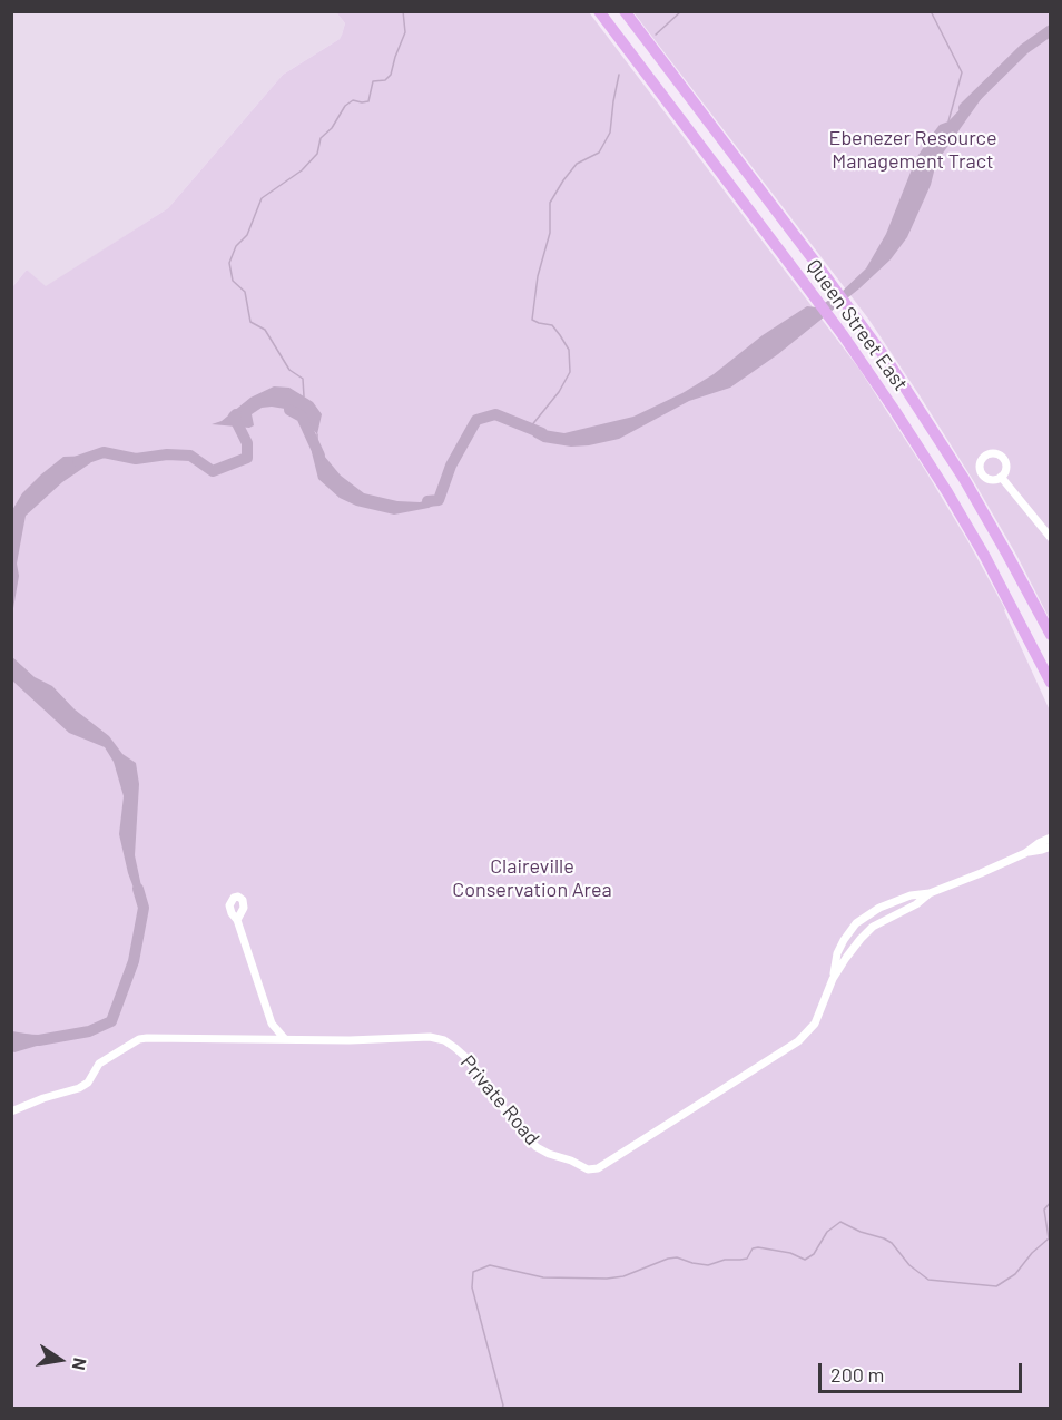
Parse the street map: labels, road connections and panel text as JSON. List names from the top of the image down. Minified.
{"streets":{"main road":["Queen Street East"],"street":["Private Road"]},"parks":["Ebenezer Resource Management Tract","Claireville Conservation Area"],"scale_bar":"200 m","north":"right"}
